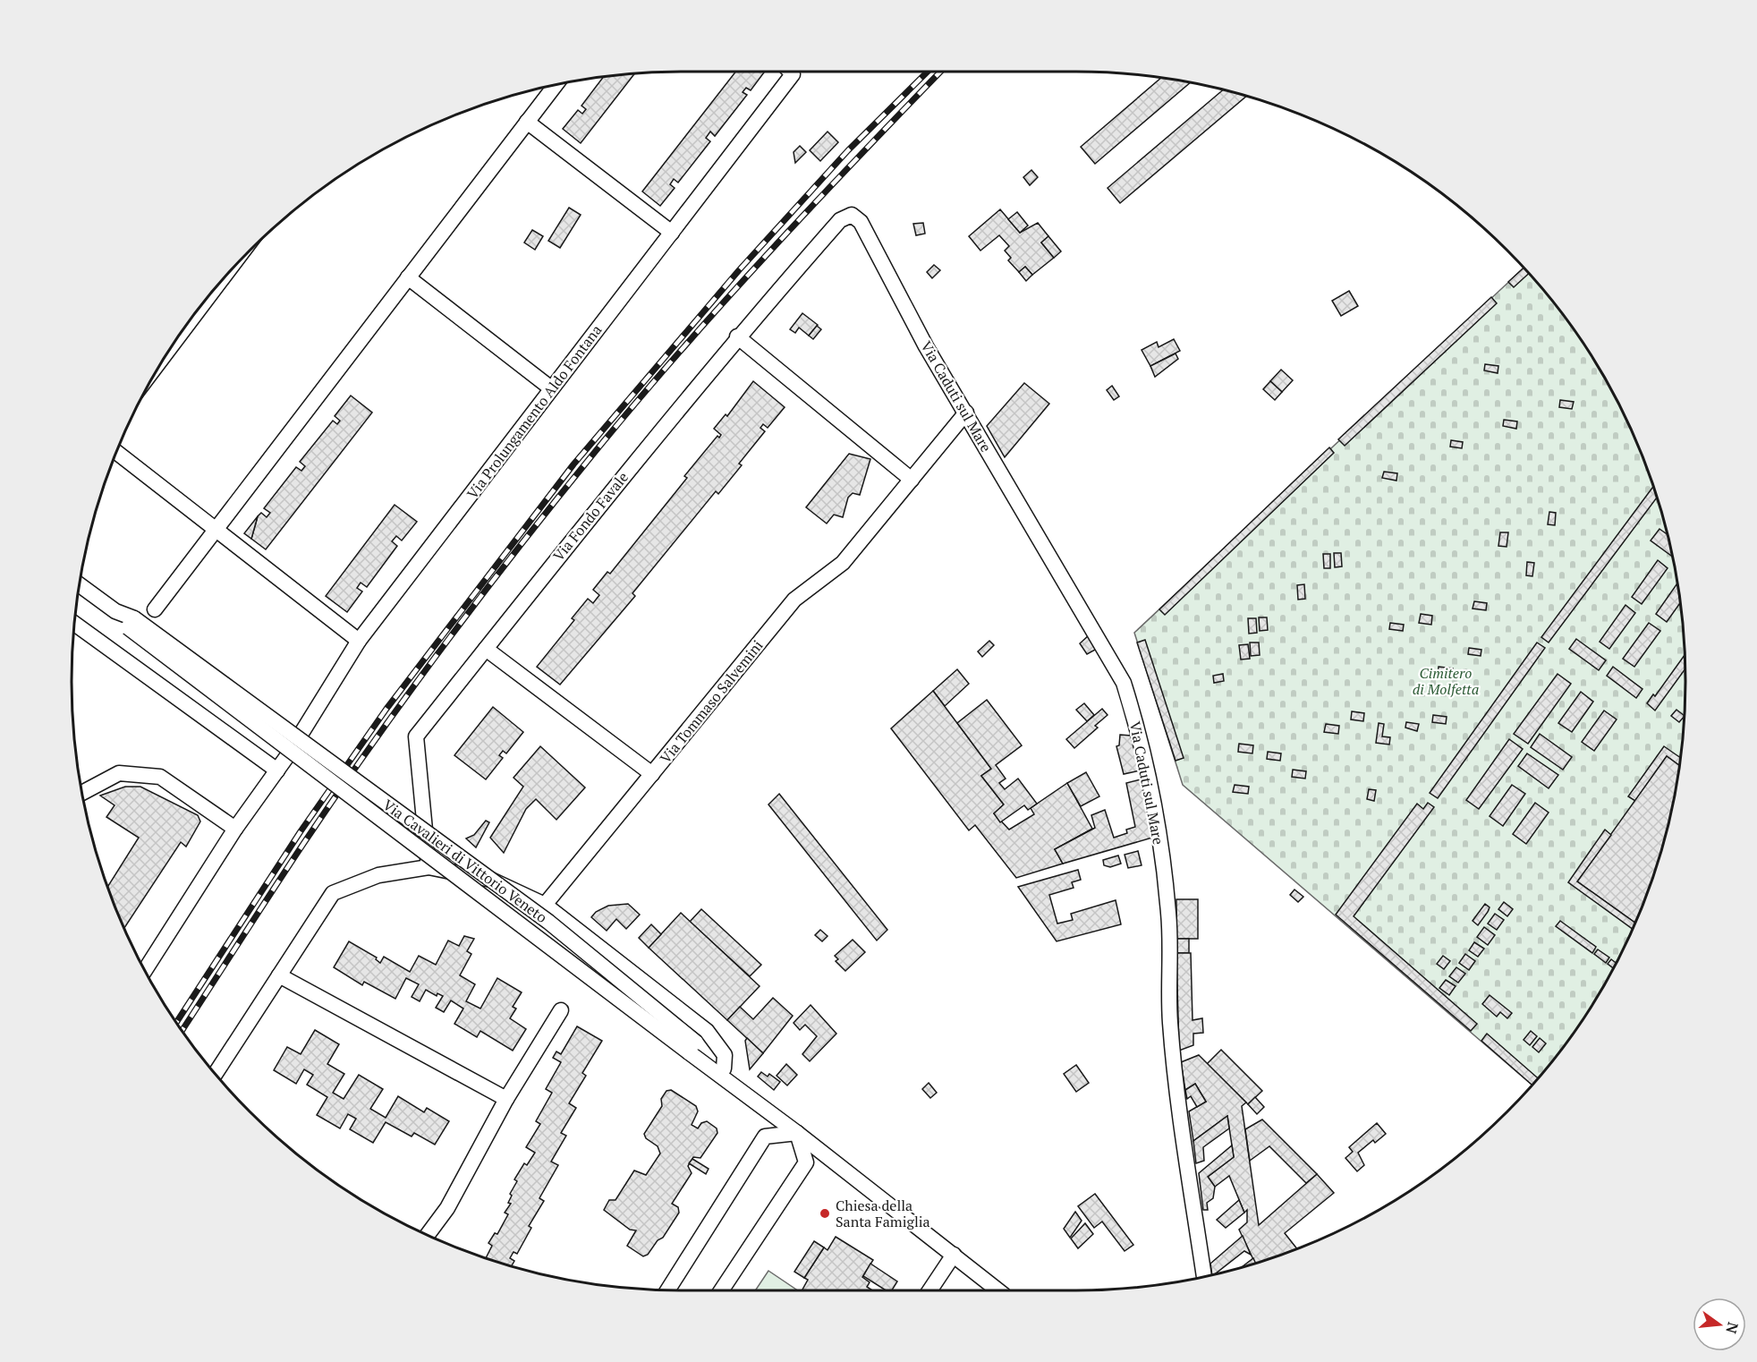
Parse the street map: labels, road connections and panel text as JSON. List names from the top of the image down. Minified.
{"streets":{"street":["Via Caduti sul Mare","Via Prolungamento Aldo Fontana","Via Fondo Favale","Via Tommaso Salvemini","Via Cavalieri di Vittorio Veneto"]},"crossings":[["Via Caduti sul Mare","Via Fondo Favale"],["Via Caduti sul Mare","Via Tommaso Salvemini"]],"parks":["Cimitero di Molfetta"],"places":["Chiesa della Santa Famiglia"],"north":"right"}
